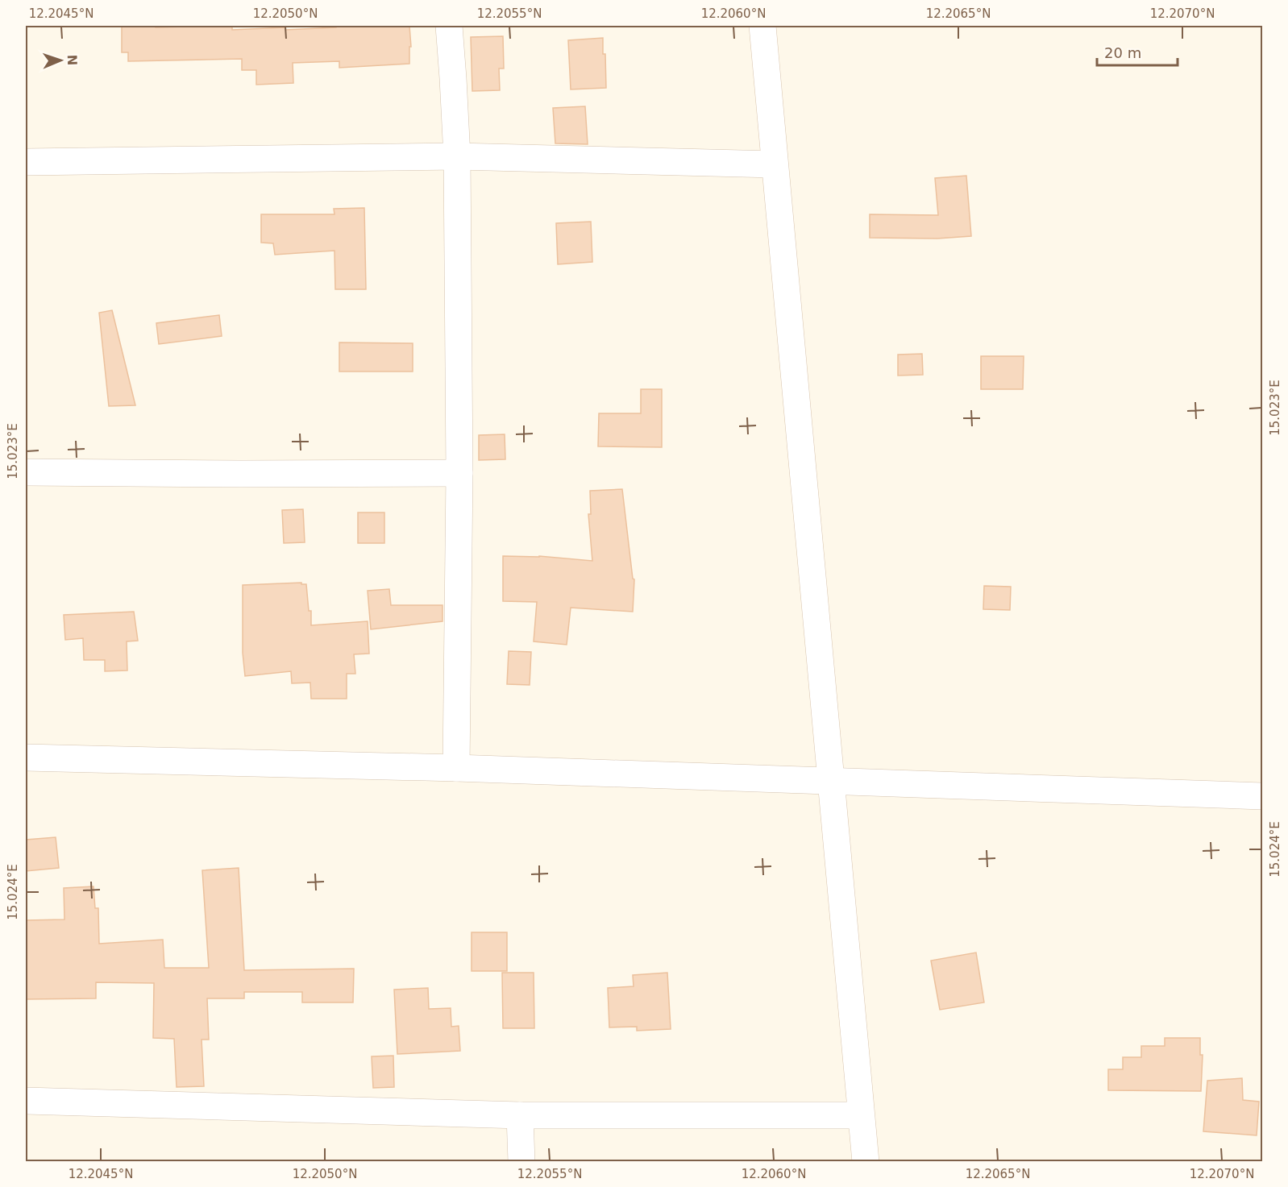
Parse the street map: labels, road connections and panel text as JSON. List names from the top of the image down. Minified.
{"scale_bar":"20 m","north":"right","coordinates":["12.2045°N","12.2050°N","12.2055°N","12.2060°N","12.2065°N","12.2070°N","15.023°E","15.024°E"]}
